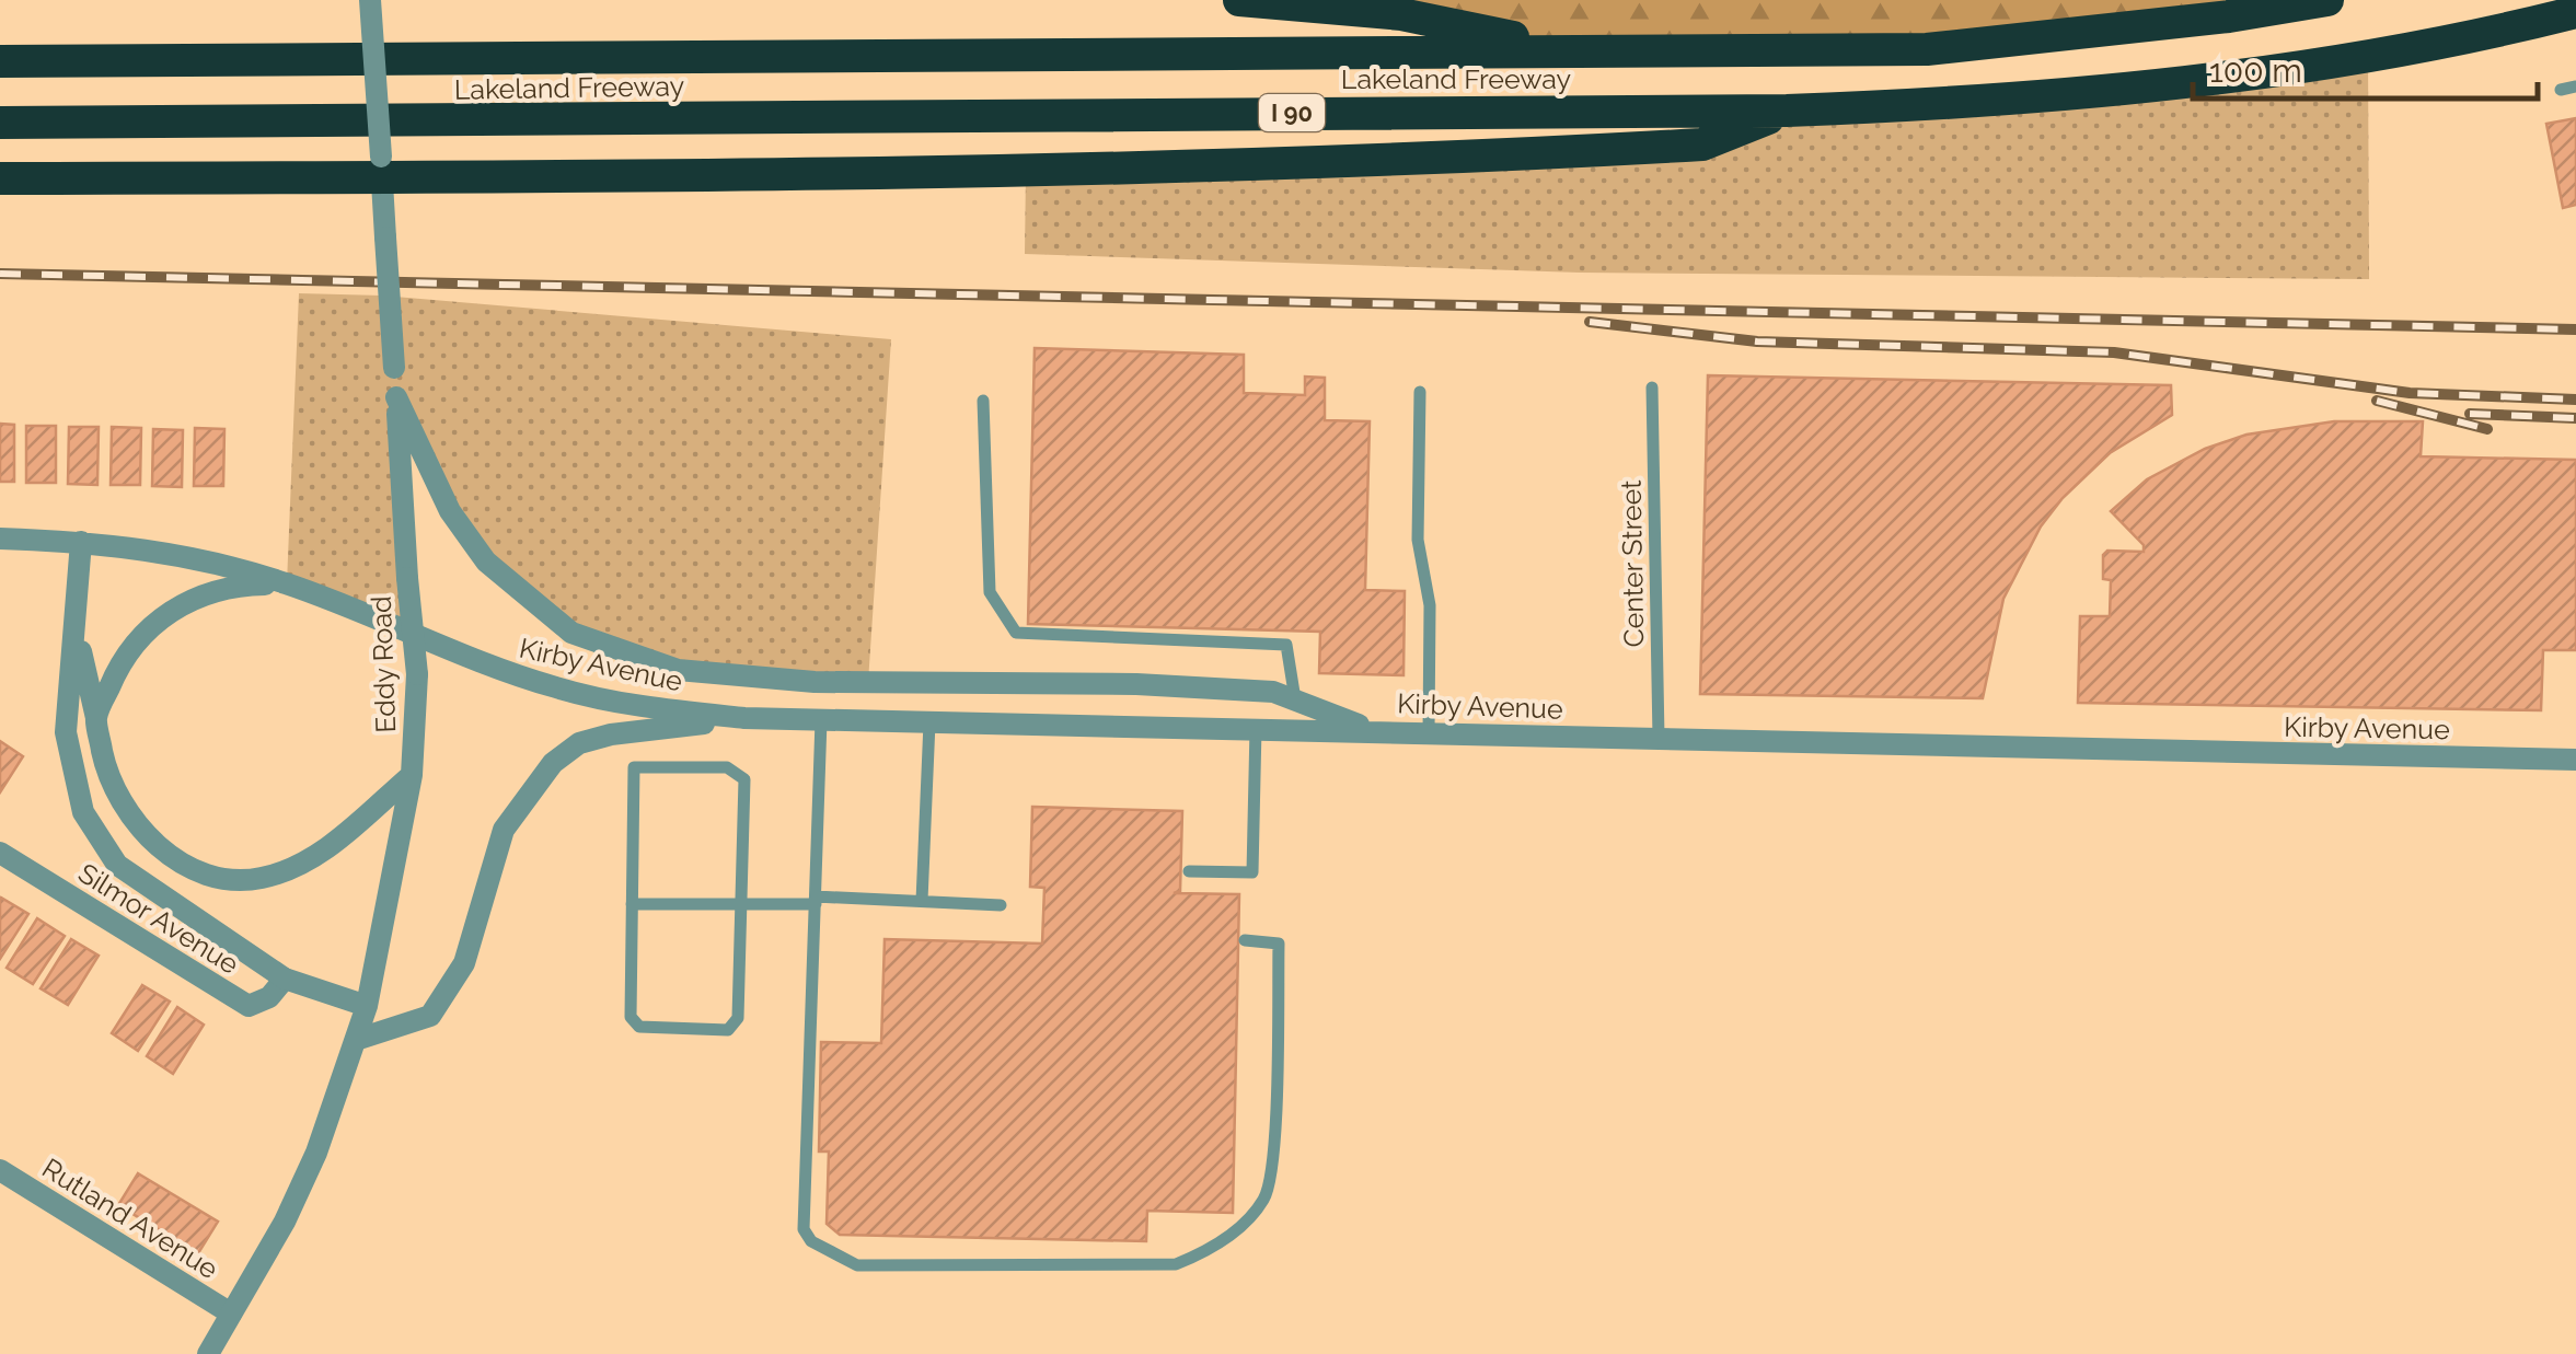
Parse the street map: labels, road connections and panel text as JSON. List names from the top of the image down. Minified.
{"streets":{"highway":["Lakeland Freeway","I 90"],"street":["Eddy Road","Kirby Avenue","Silmor Avenue","Rutland Avenue"],"lane":["Center Street"]},"crossings":[["Center Street","Kirby Avenue"],["Eddy Road","Rutland Avenue"]],"scale_bar":"100 m"}
